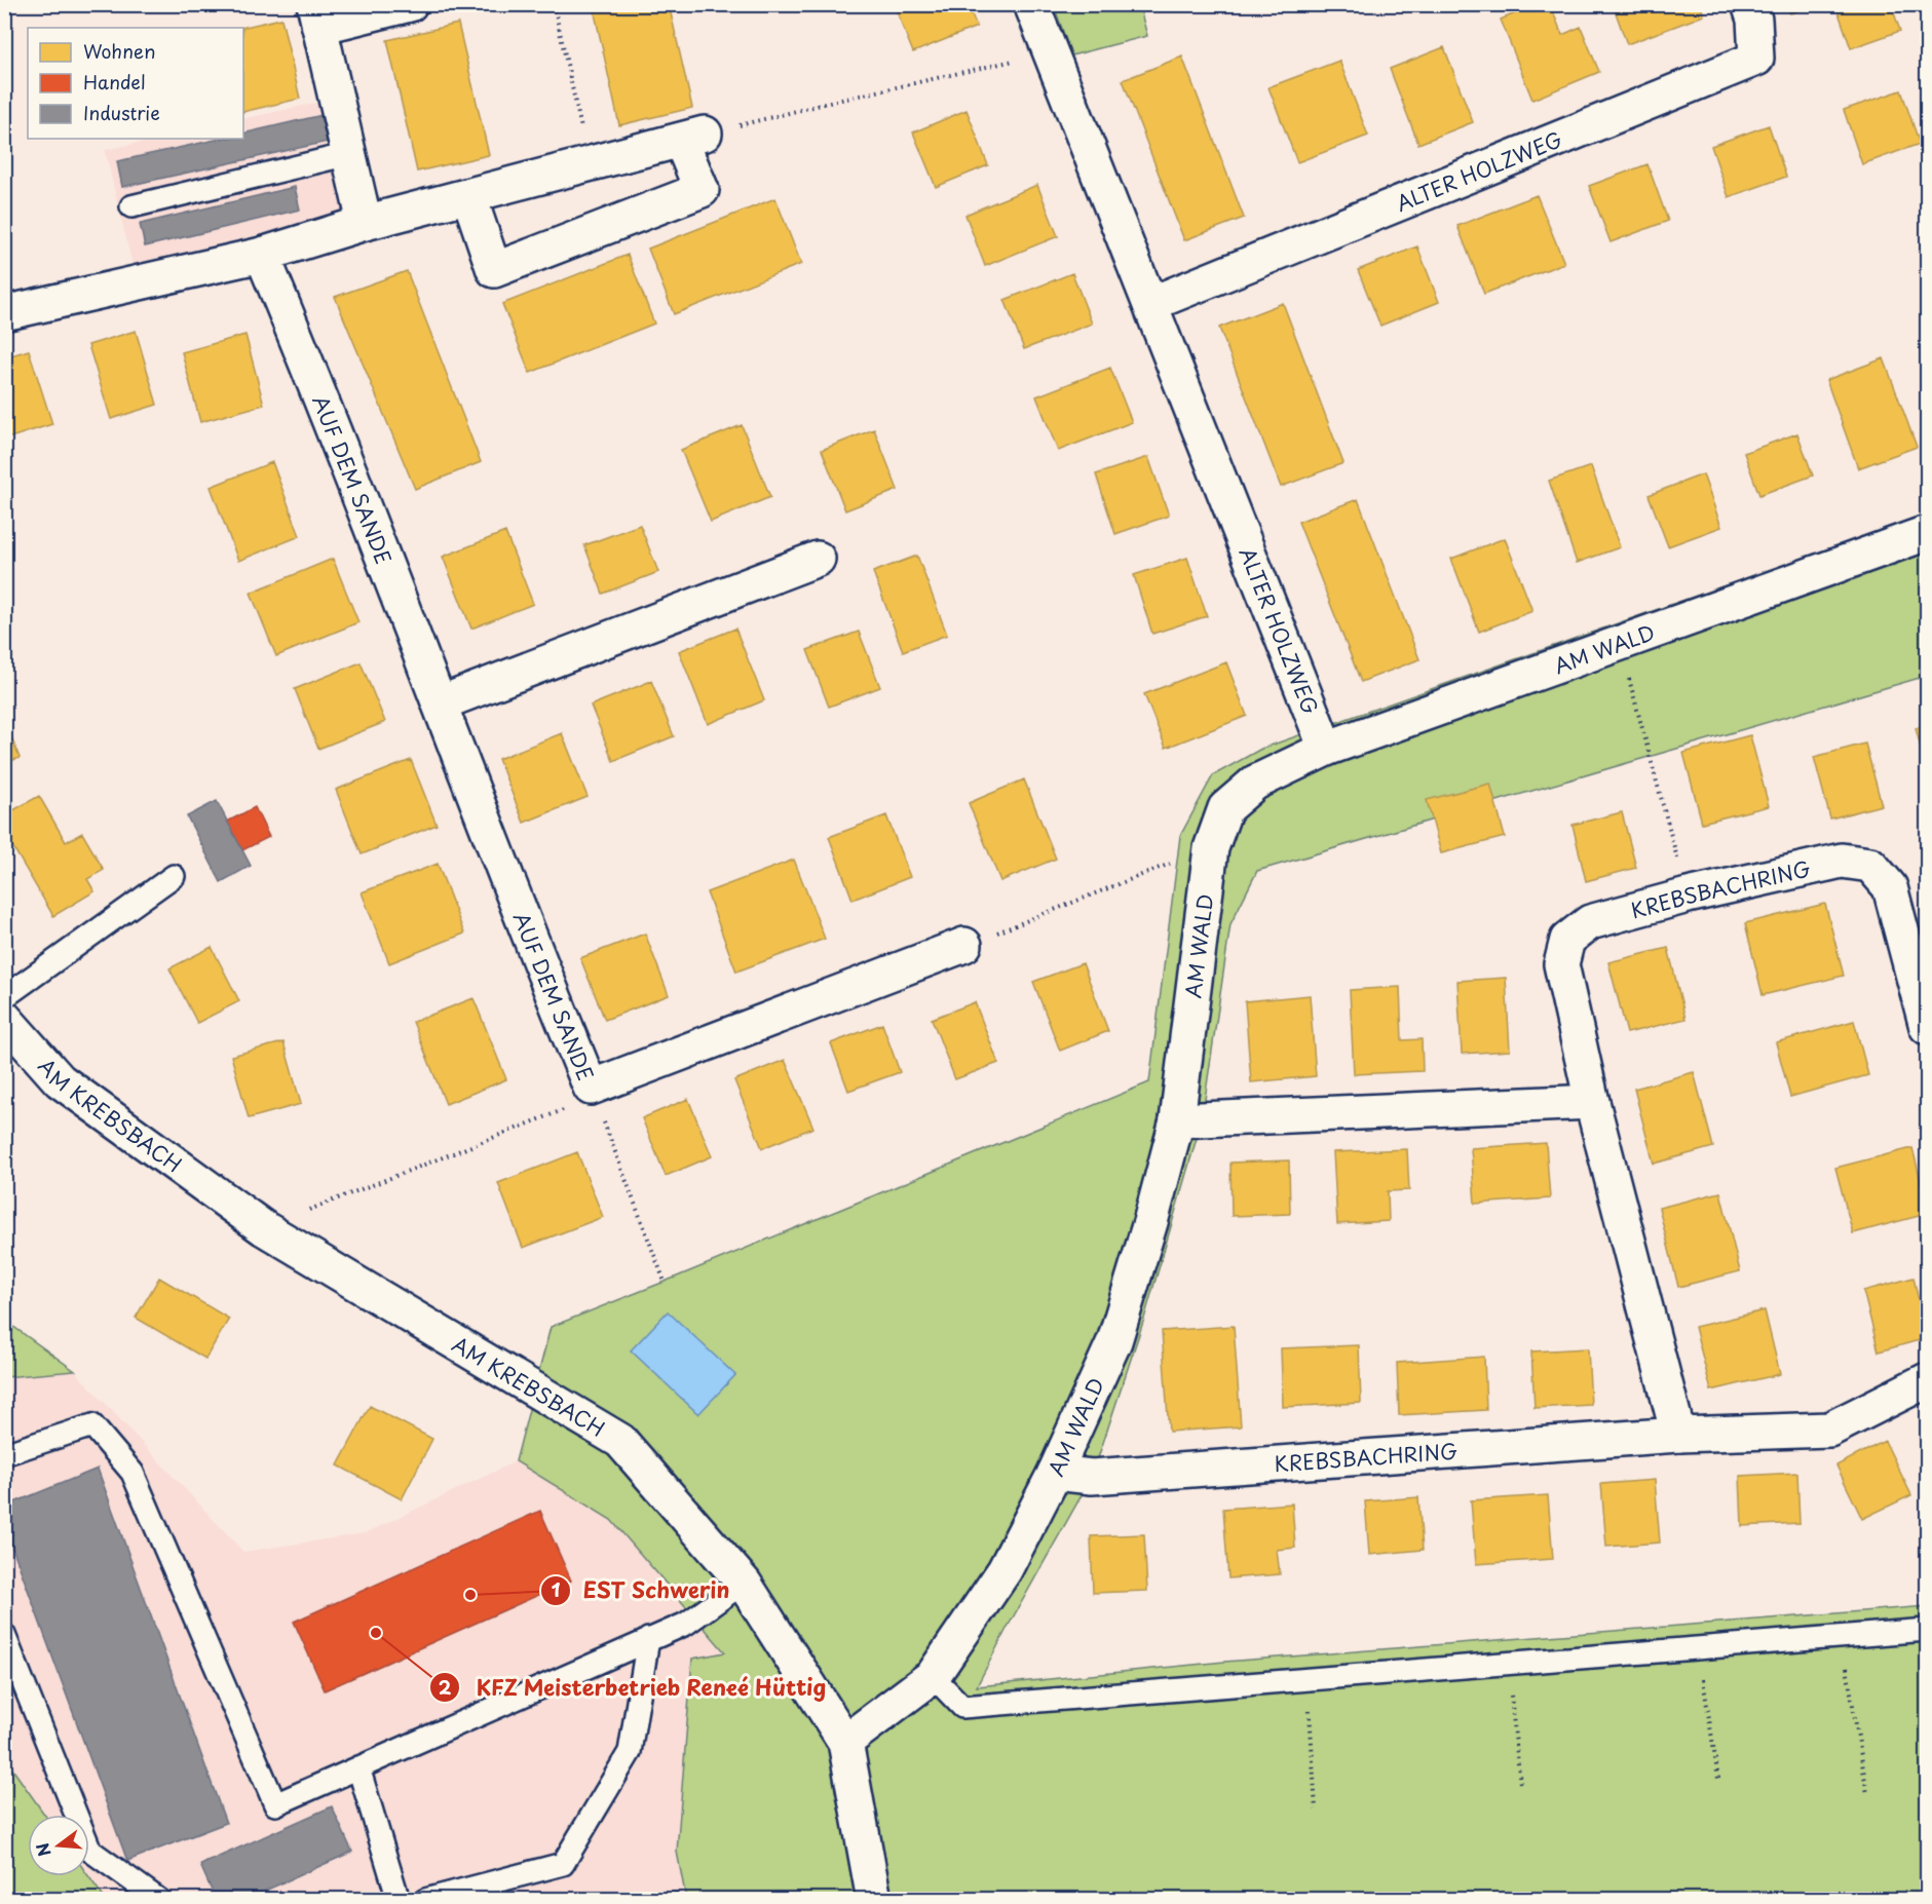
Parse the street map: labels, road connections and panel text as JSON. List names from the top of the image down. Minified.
{"streets":{"street":["ALTER HOLZWEG","AUF DEM SANDE","AM WALD","KREBSBACHRING","AM KREBSBACH"]},"crossings":[["ALTER HOLZWEG","AM WALD"],["AM WALD","KREBSBACHRING"],["AM WALD","AM KREBSBACH"]],"places":["EST Schwerin","KFZ Meisterbetrieb Reneé Hüttig"],"legend":["Wohnen","Handel","Industrie"],"north":"left"}
